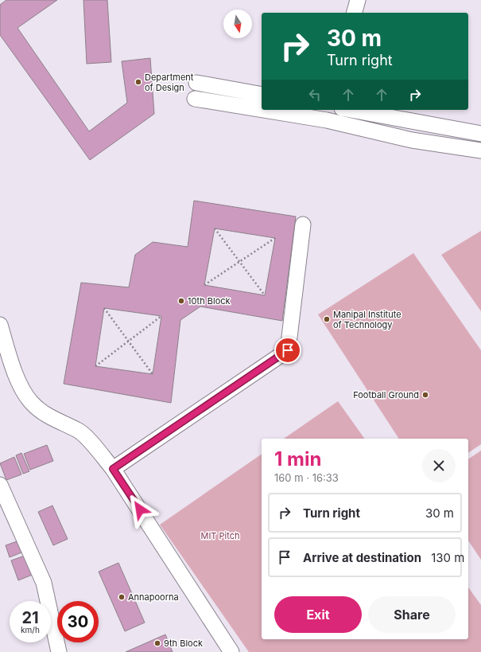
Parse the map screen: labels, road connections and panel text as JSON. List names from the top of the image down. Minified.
{"parks":["MIT Pitch"],"places":["Department of Design","10th Block","Manipal Institute of Technology","Football Ground","Annapoorna","9th Block"],"north":"bottom","page":{"turn":["30 m","Turn right"],"heading":["1 min","160 m · 16:33"],"list":[{"name":"Turn right","value":"30 m"},{"name":"Arrive at destination","value":"130 m"}],"buttons":["Exit","Share"],"speed":"21 km/h","limit":"30"}}
